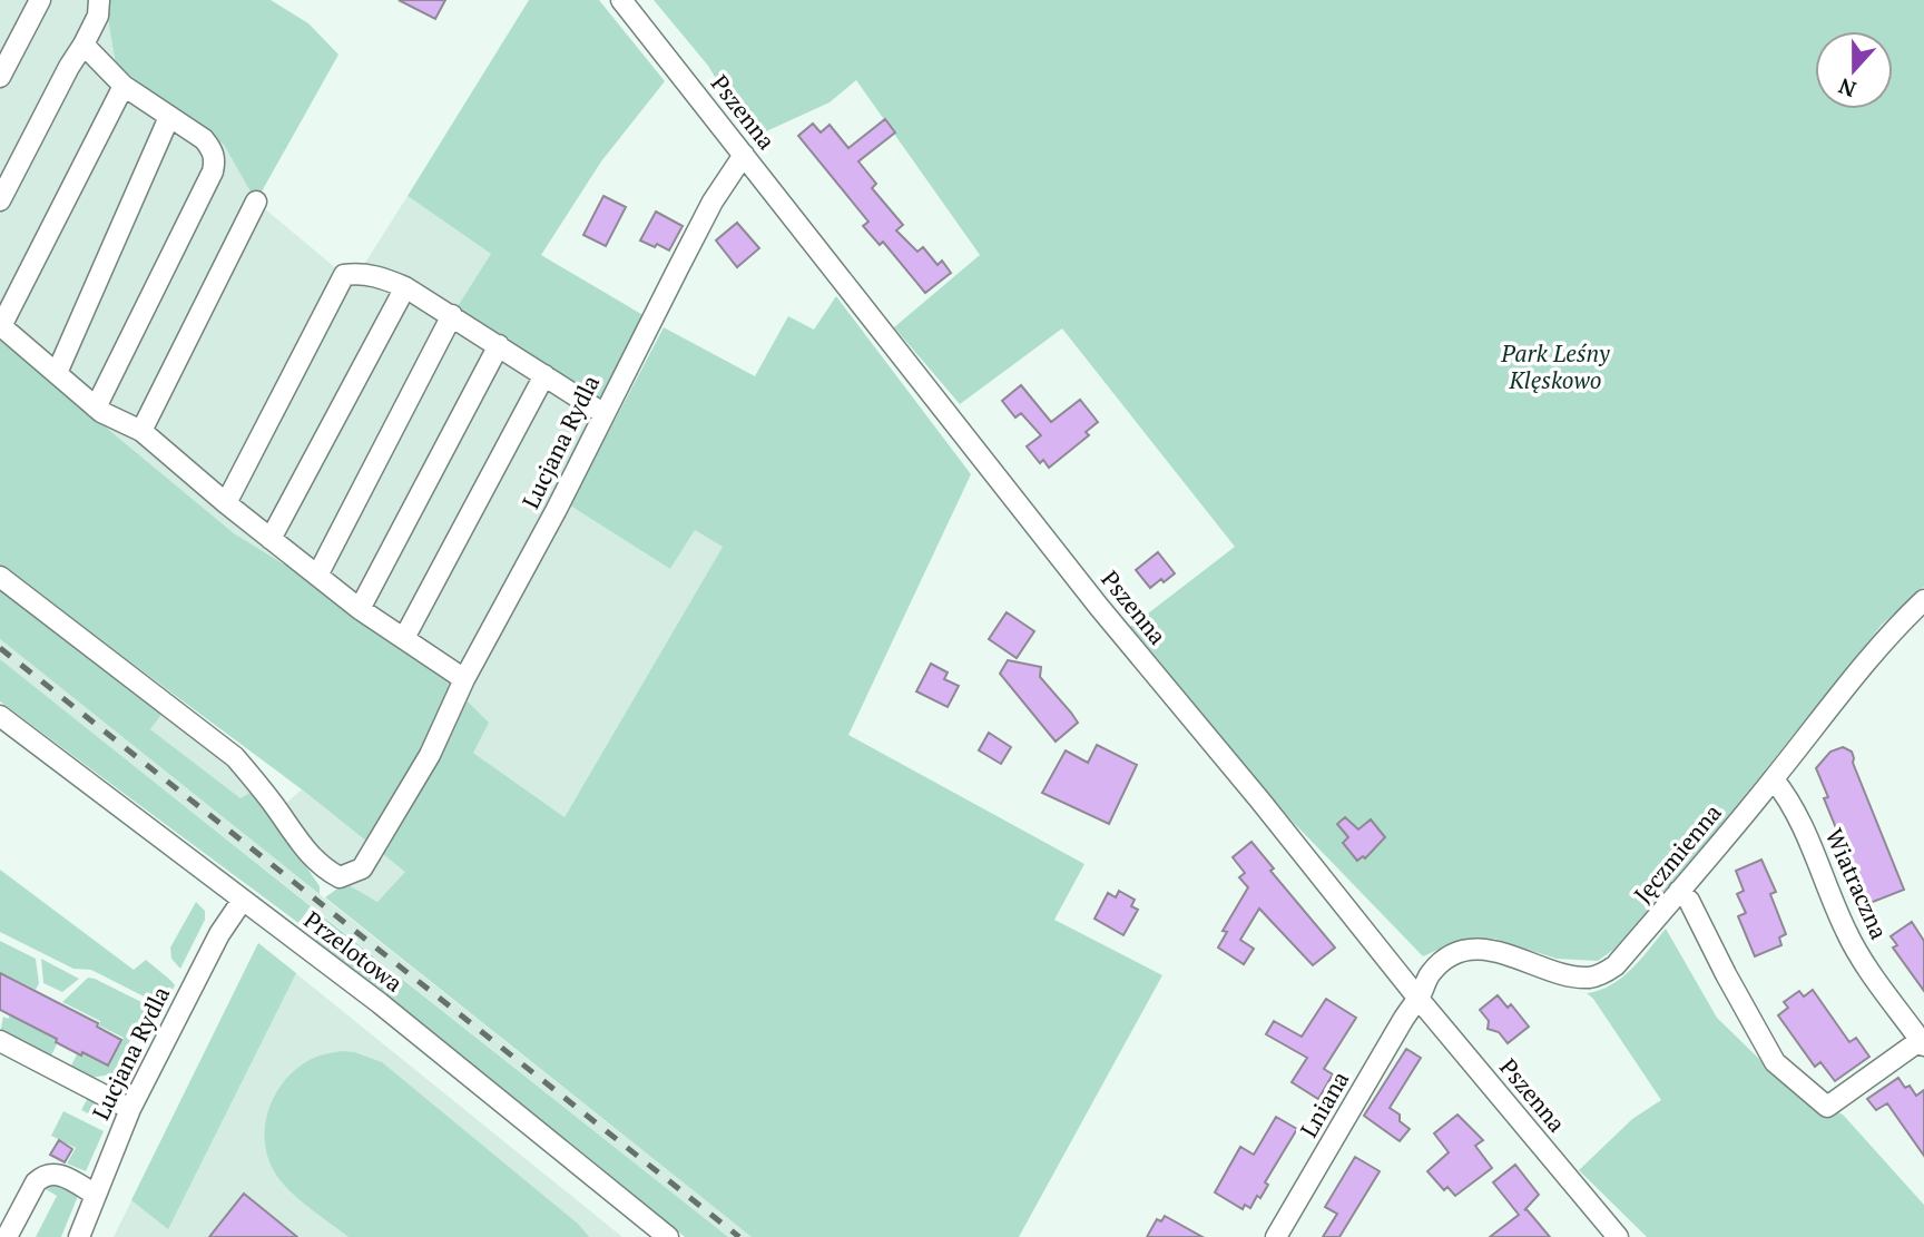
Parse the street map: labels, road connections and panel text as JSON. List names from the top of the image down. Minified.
{"streets":{"street":["Pszenna","Lucjana Rydla","Jęczmienna","Wiatraczna","Przelotowa","Lniana"]},"crossings":[["Pszenna","Lucjana Rydla"],["Pszenna","Jęczmienna"],["Pszenna","Lniana"],["Lucjana Rydla","Przelotowa"],["Jęczmienna","Wiatraczna"],["Jęczmienna","Lniana"]],"parks":["Park Leśny Klęskowo"],"north":"bottom"}
